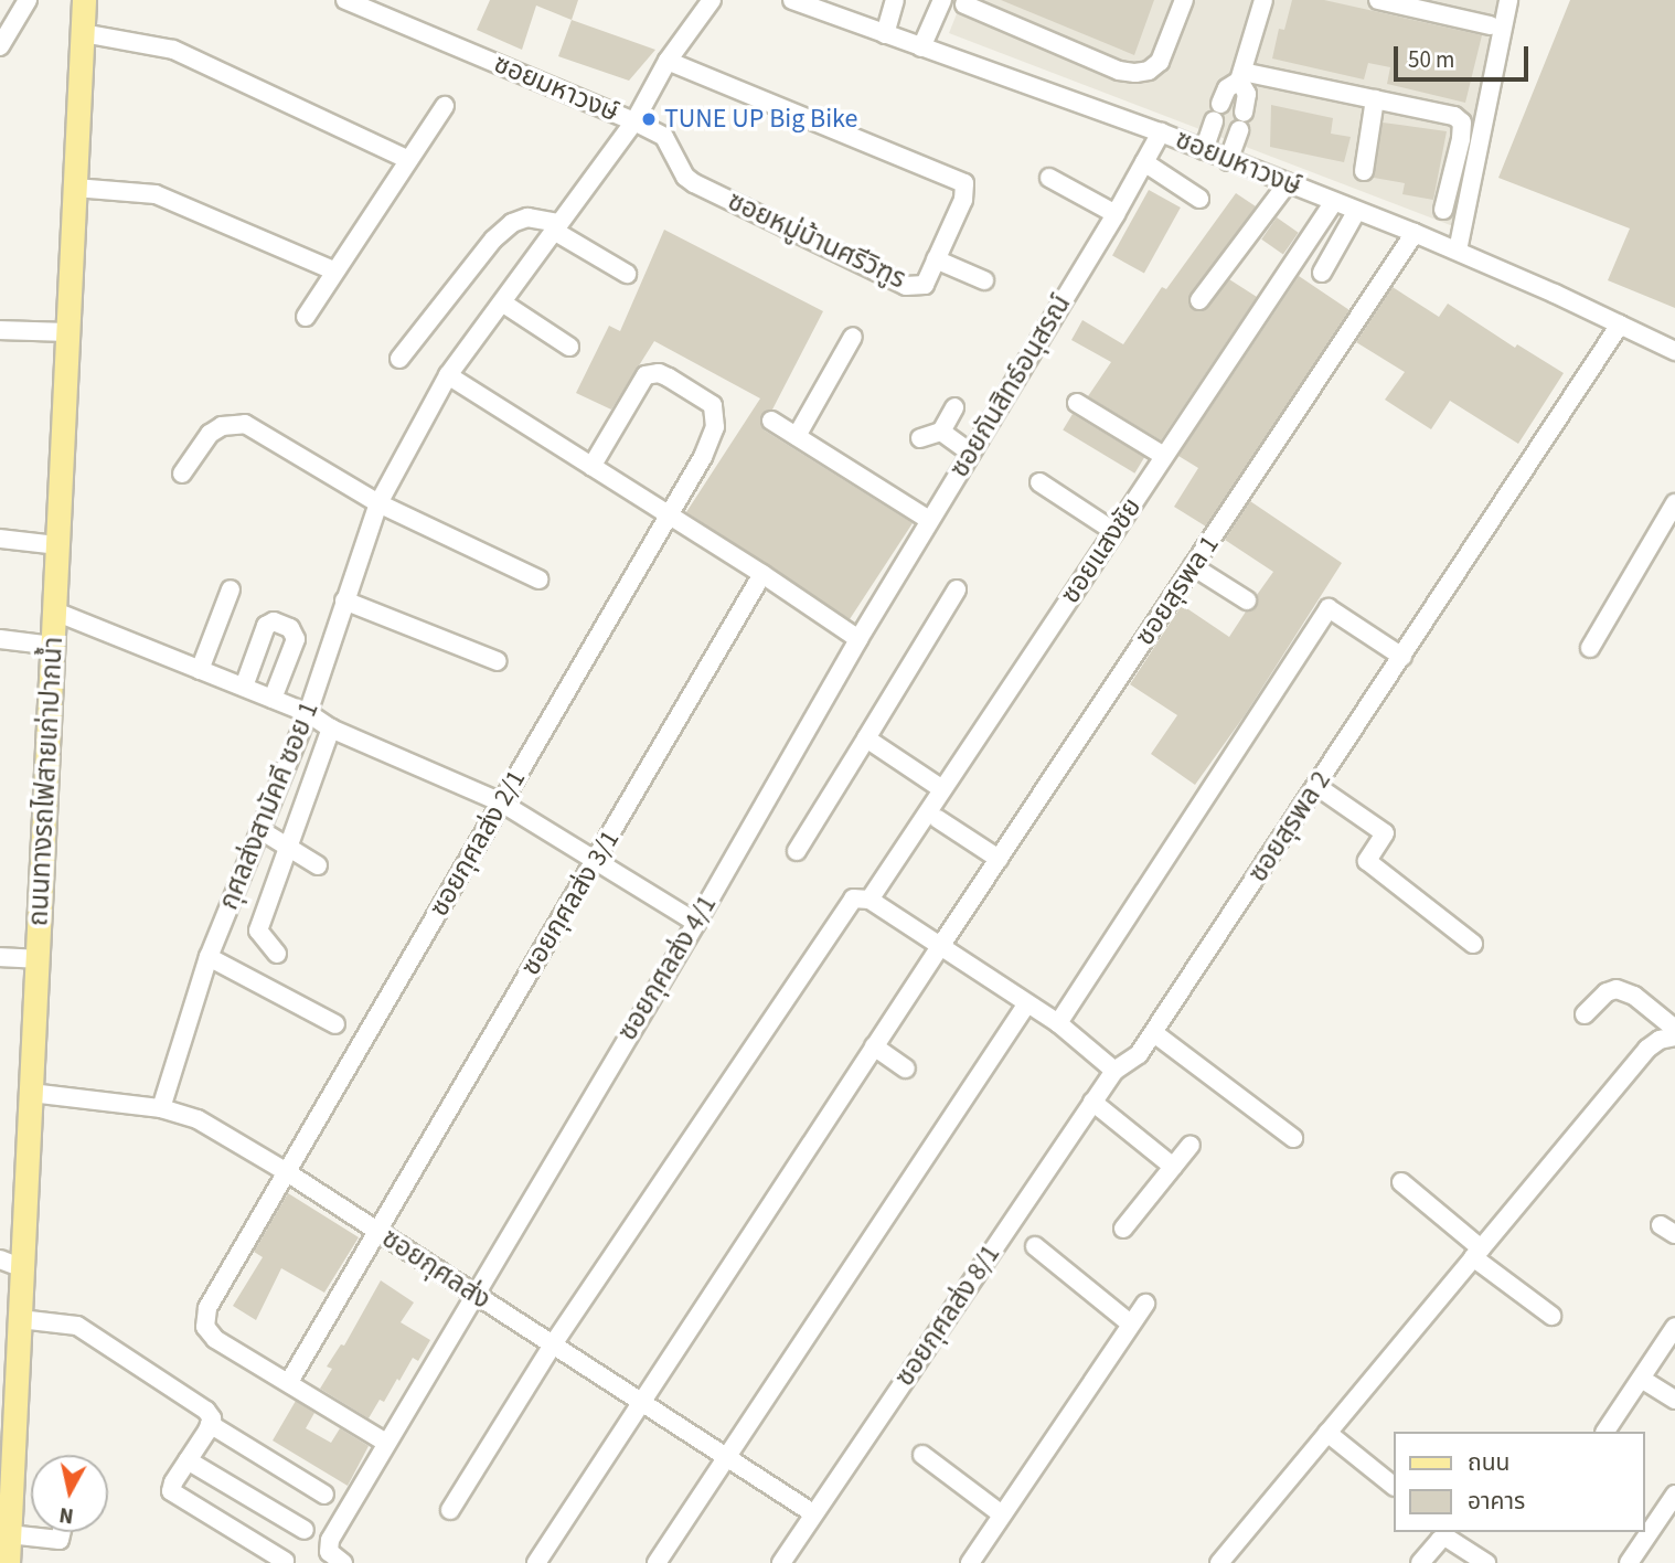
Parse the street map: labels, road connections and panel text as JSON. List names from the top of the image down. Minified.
{"streets":{"main road":["ถนนทางรถไฟสายเก่าปากน้ำ"],"street":["ซอยมหาวงษ์","ซอยหมู่บ้านศรีวิฑูร","ซอยกันสิทธ์อนุสรณ์","ซอยแสงชัย","ซอยสุรพล 1","กุศลส่งสามัคคี ซอย 1","ซอยสุรพล 2","ซอยกุศลส่ง 2/1","ซอยกุศลส่ง 3/1","ซอยกุศลส่ง 4/1","ซอยกุศลส่ง","ซอยกุศลส่ง 8/1"]},"crossings":[["ซอยมหาวงษ์","ซอยหมู่บ้านศรีวิฑูร"],["ซอยมหาวงษ์","ซอยกันสิทธ์อนุสรณ์"],["ซอยมหาวงษ์","ซอยแสงชัย"],["ซอยมหาวงษ์","ซอยสุรพล 1"],["ซอยมหาวงษ์","กุศลส่งสามัคคี ซอย 1"],["ซอยมหาวงษ์","ซอยสุรพล 2"],["ซอยหมู่บ้านศรีวิฑูร","กุศลส่งสามัคคี ซอย 1"],["ซอยกันสิทธ์อนุสรณ์","ซอยกุศลส่ง 4/1"],["ซอยสุรพล 1","ซอยกุศลส่ง"],["ถนนทางรถไฟสายเก่าปากน้ำ","ซอยกุศลส่ง"],["กุศลส่งสามัคคี ซอย 1","ซอยกุศลส่ง"],["ซอยสุรพล 2","ซอยกุศลส่ง 8/1"],["ซอยกุศลส่ง 2/1","ซอยกุศลส่ง 3/1"],["ซอยกุศลส่ง 2/1","ซอยกุศลส่ง"],["ซอยกุศลส่ง 3/1","ซอยกุศลส่ง"],["ซอยกุศลส่ง 4/1","ซอยกุศลส่ง"],["ซอยกุศลส่ง","ซอยกุศลส่ง 8/1"]],"places":["TUNE UP Big Bike"],"legend":["ถนน","อาคาร"],"scale_bar":"50 m","north":"bottom"}
